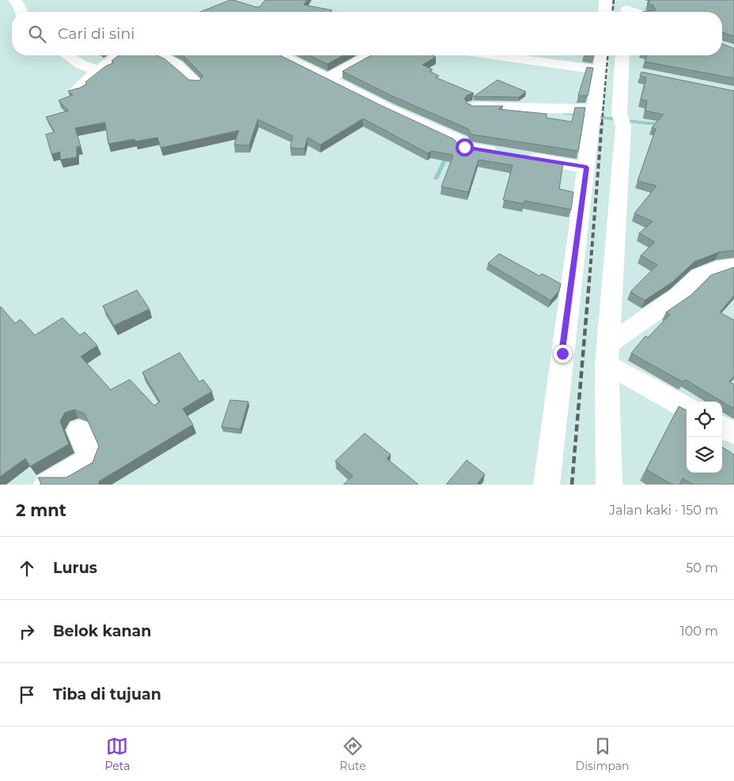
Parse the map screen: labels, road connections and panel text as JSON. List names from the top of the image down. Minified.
{"page":{"search":"Cari di sini","heading":["2 mnt","Jalan kaki · 150 m"],"list":[["Lurus","50 m"],["Belok kanan","100 m"],"Tiba di tujuan"],"nav":["Peta","Rute","Disimpan"]}}
